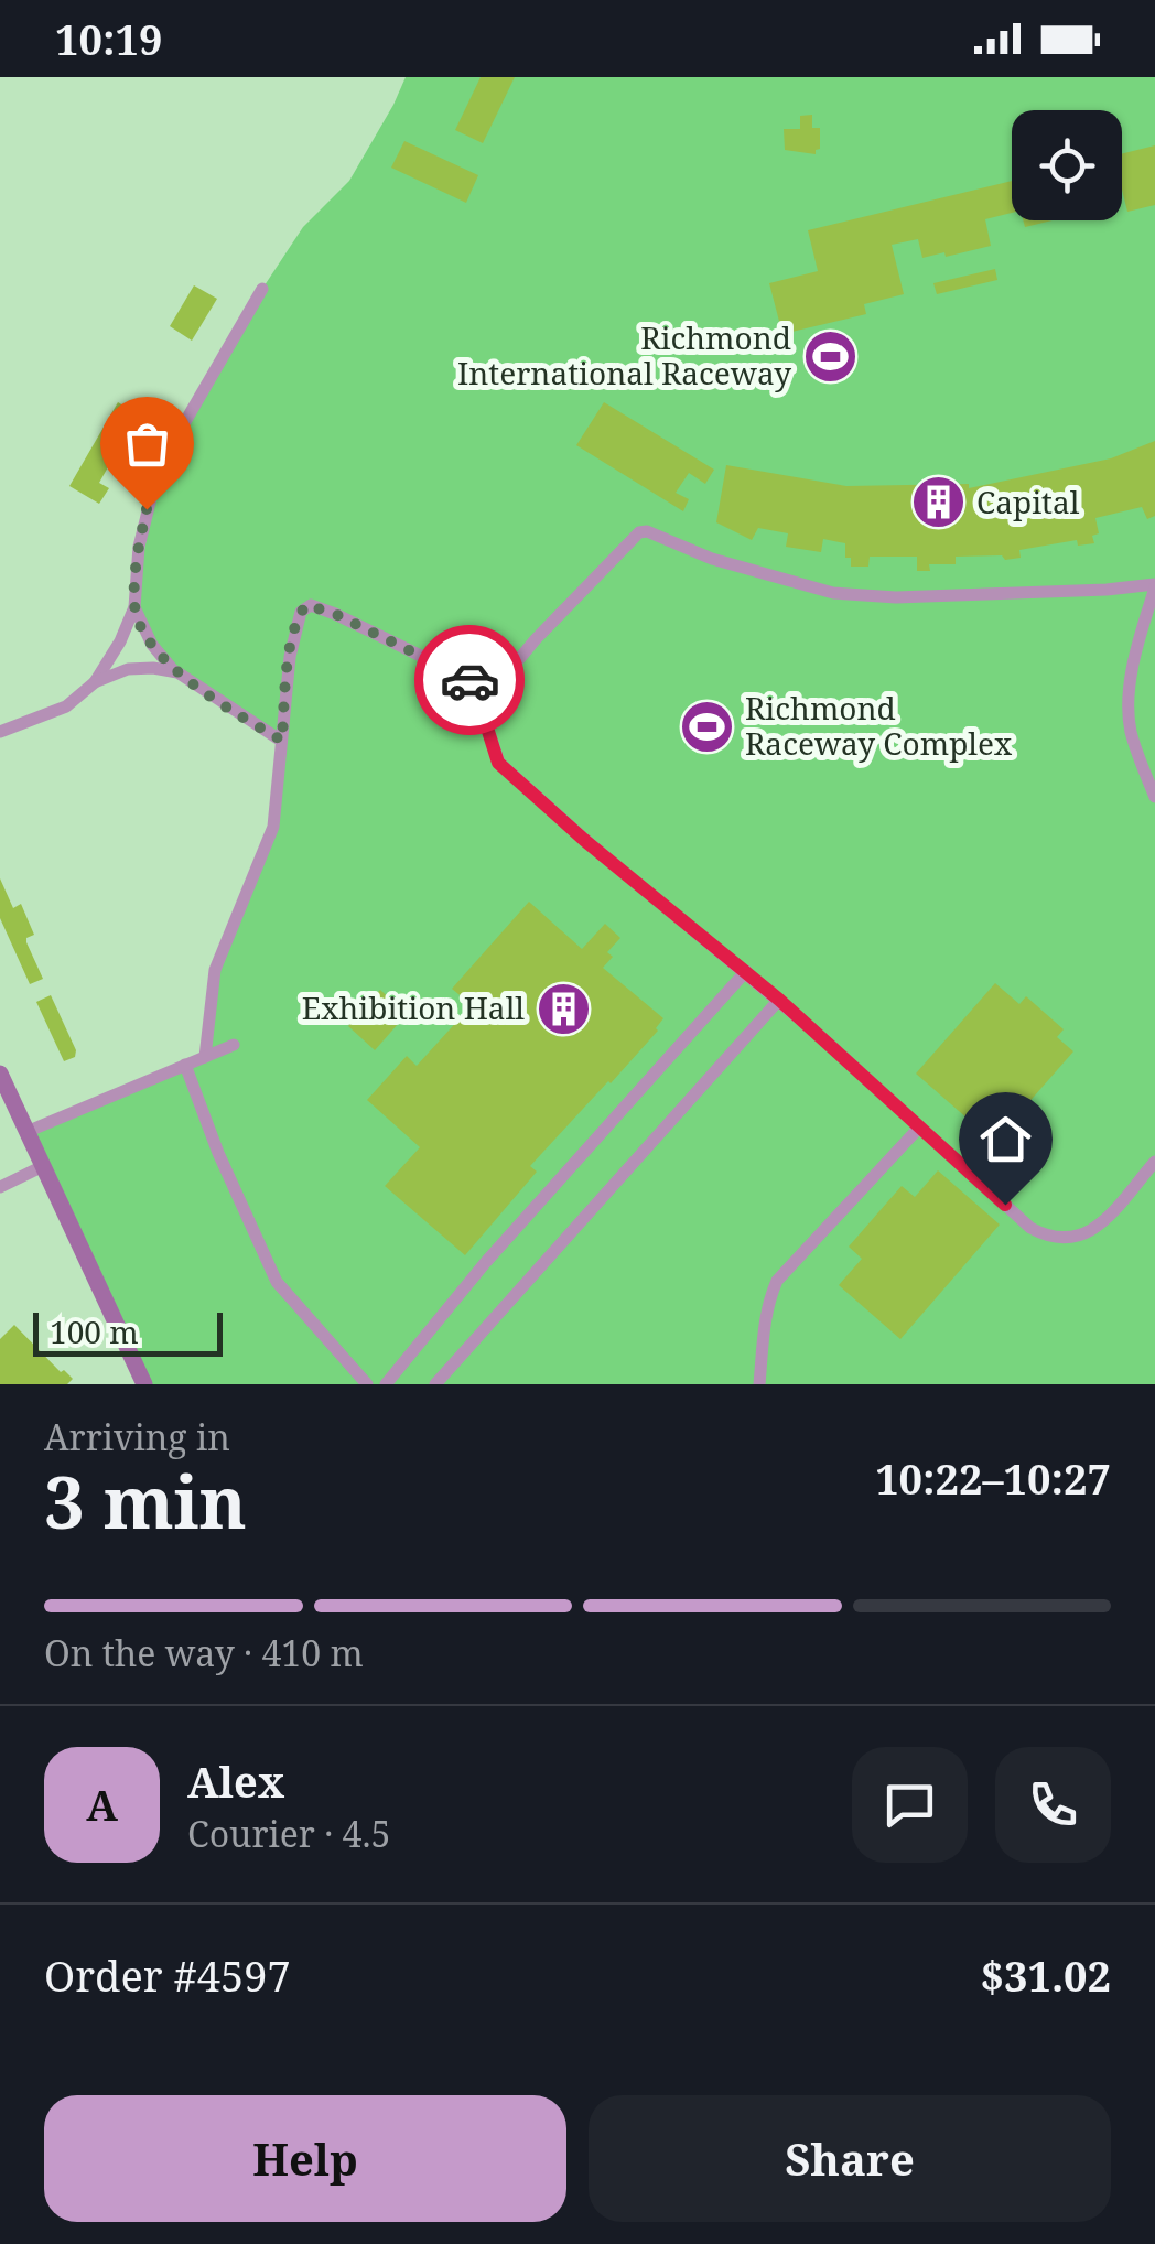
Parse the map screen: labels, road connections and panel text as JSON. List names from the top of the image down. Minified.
{"places":{"sports":["Richmond International Raceway","Richmond Raceway Complex"],"building":["Capital","Exhibition Hall"]},"scale_bar":"100 m","page":{"status":"10:19","scale":"100 m","heading":["3 min","Arriving in","10:22–10:27"],"panel":["Alex","Courier · 4.5","Order #4597","$31.02"],"bar":"On the way · 410 m","round":"A","buttons":["Help","Share"]}}
